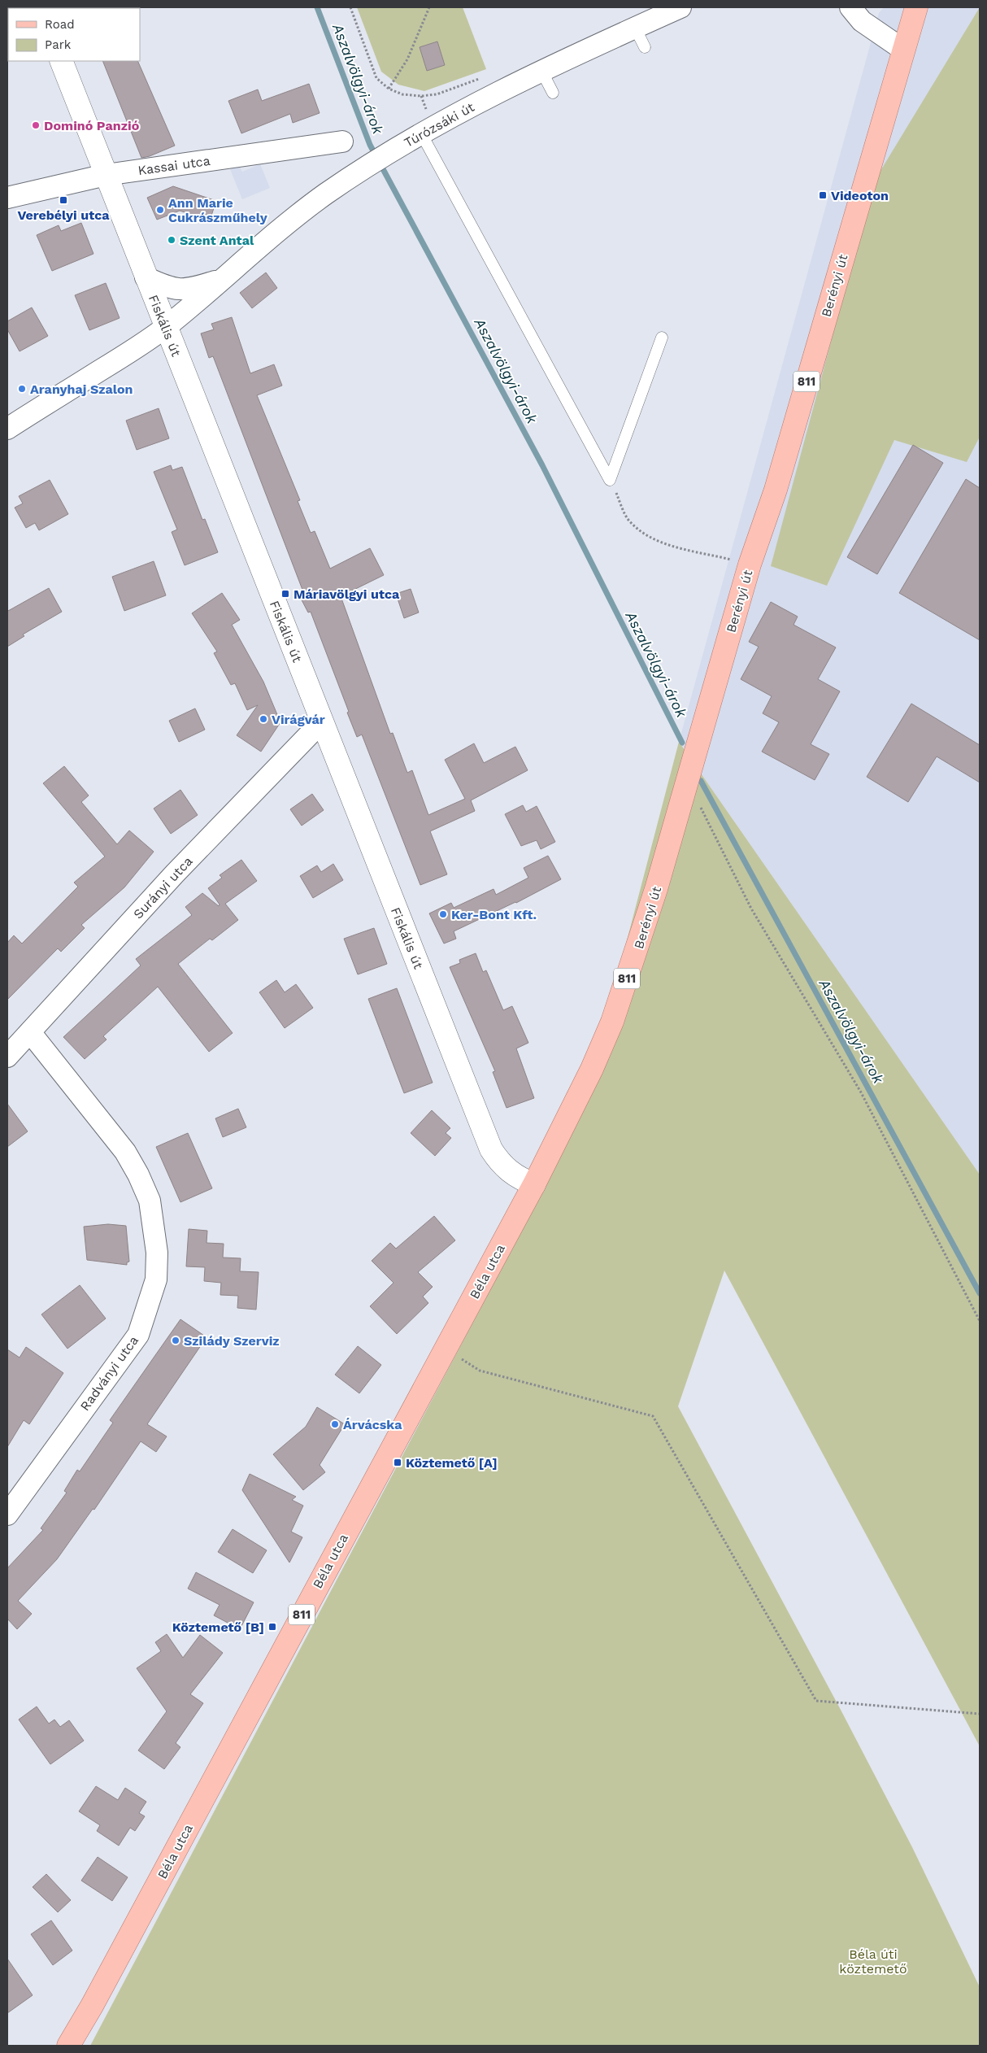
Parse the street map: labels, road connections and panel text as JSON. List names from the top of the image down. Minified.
{"streets":{"main road":["Berényi út","811","Béla utca"],"street":["Túrózsáki út","Kassai utca","Fiskális út","Surányi utca","Radványi utca"]},"crossings":[["Túrózsáki út","Fiskális út"],["Kassai utca","Fiskális út"],["Berényi út","Fiskális út"],["Berényi út","Béla utca"],["Fiskális út","Surányi utca"],["Fiskális út","Béla utca"],["Surányi utca","Radványi utca"]],"water":["Aszalvölgyi-árok"],"parks":["Béla úti köztemető"],"places":{"other":["Dominó Panzió","Ann Marie Cukrászműhely","Szent Antal","Aranyhaj Szalon","Virágvár","Ker-Bont Kft.","Szilády Szerviz","Árvácska"],"transit":["Videoton","Verebélyi utca","Máriavölgyi utca","Köztemető [A]","Köztemető [B]"]},"legend":["Road","Park"]}
